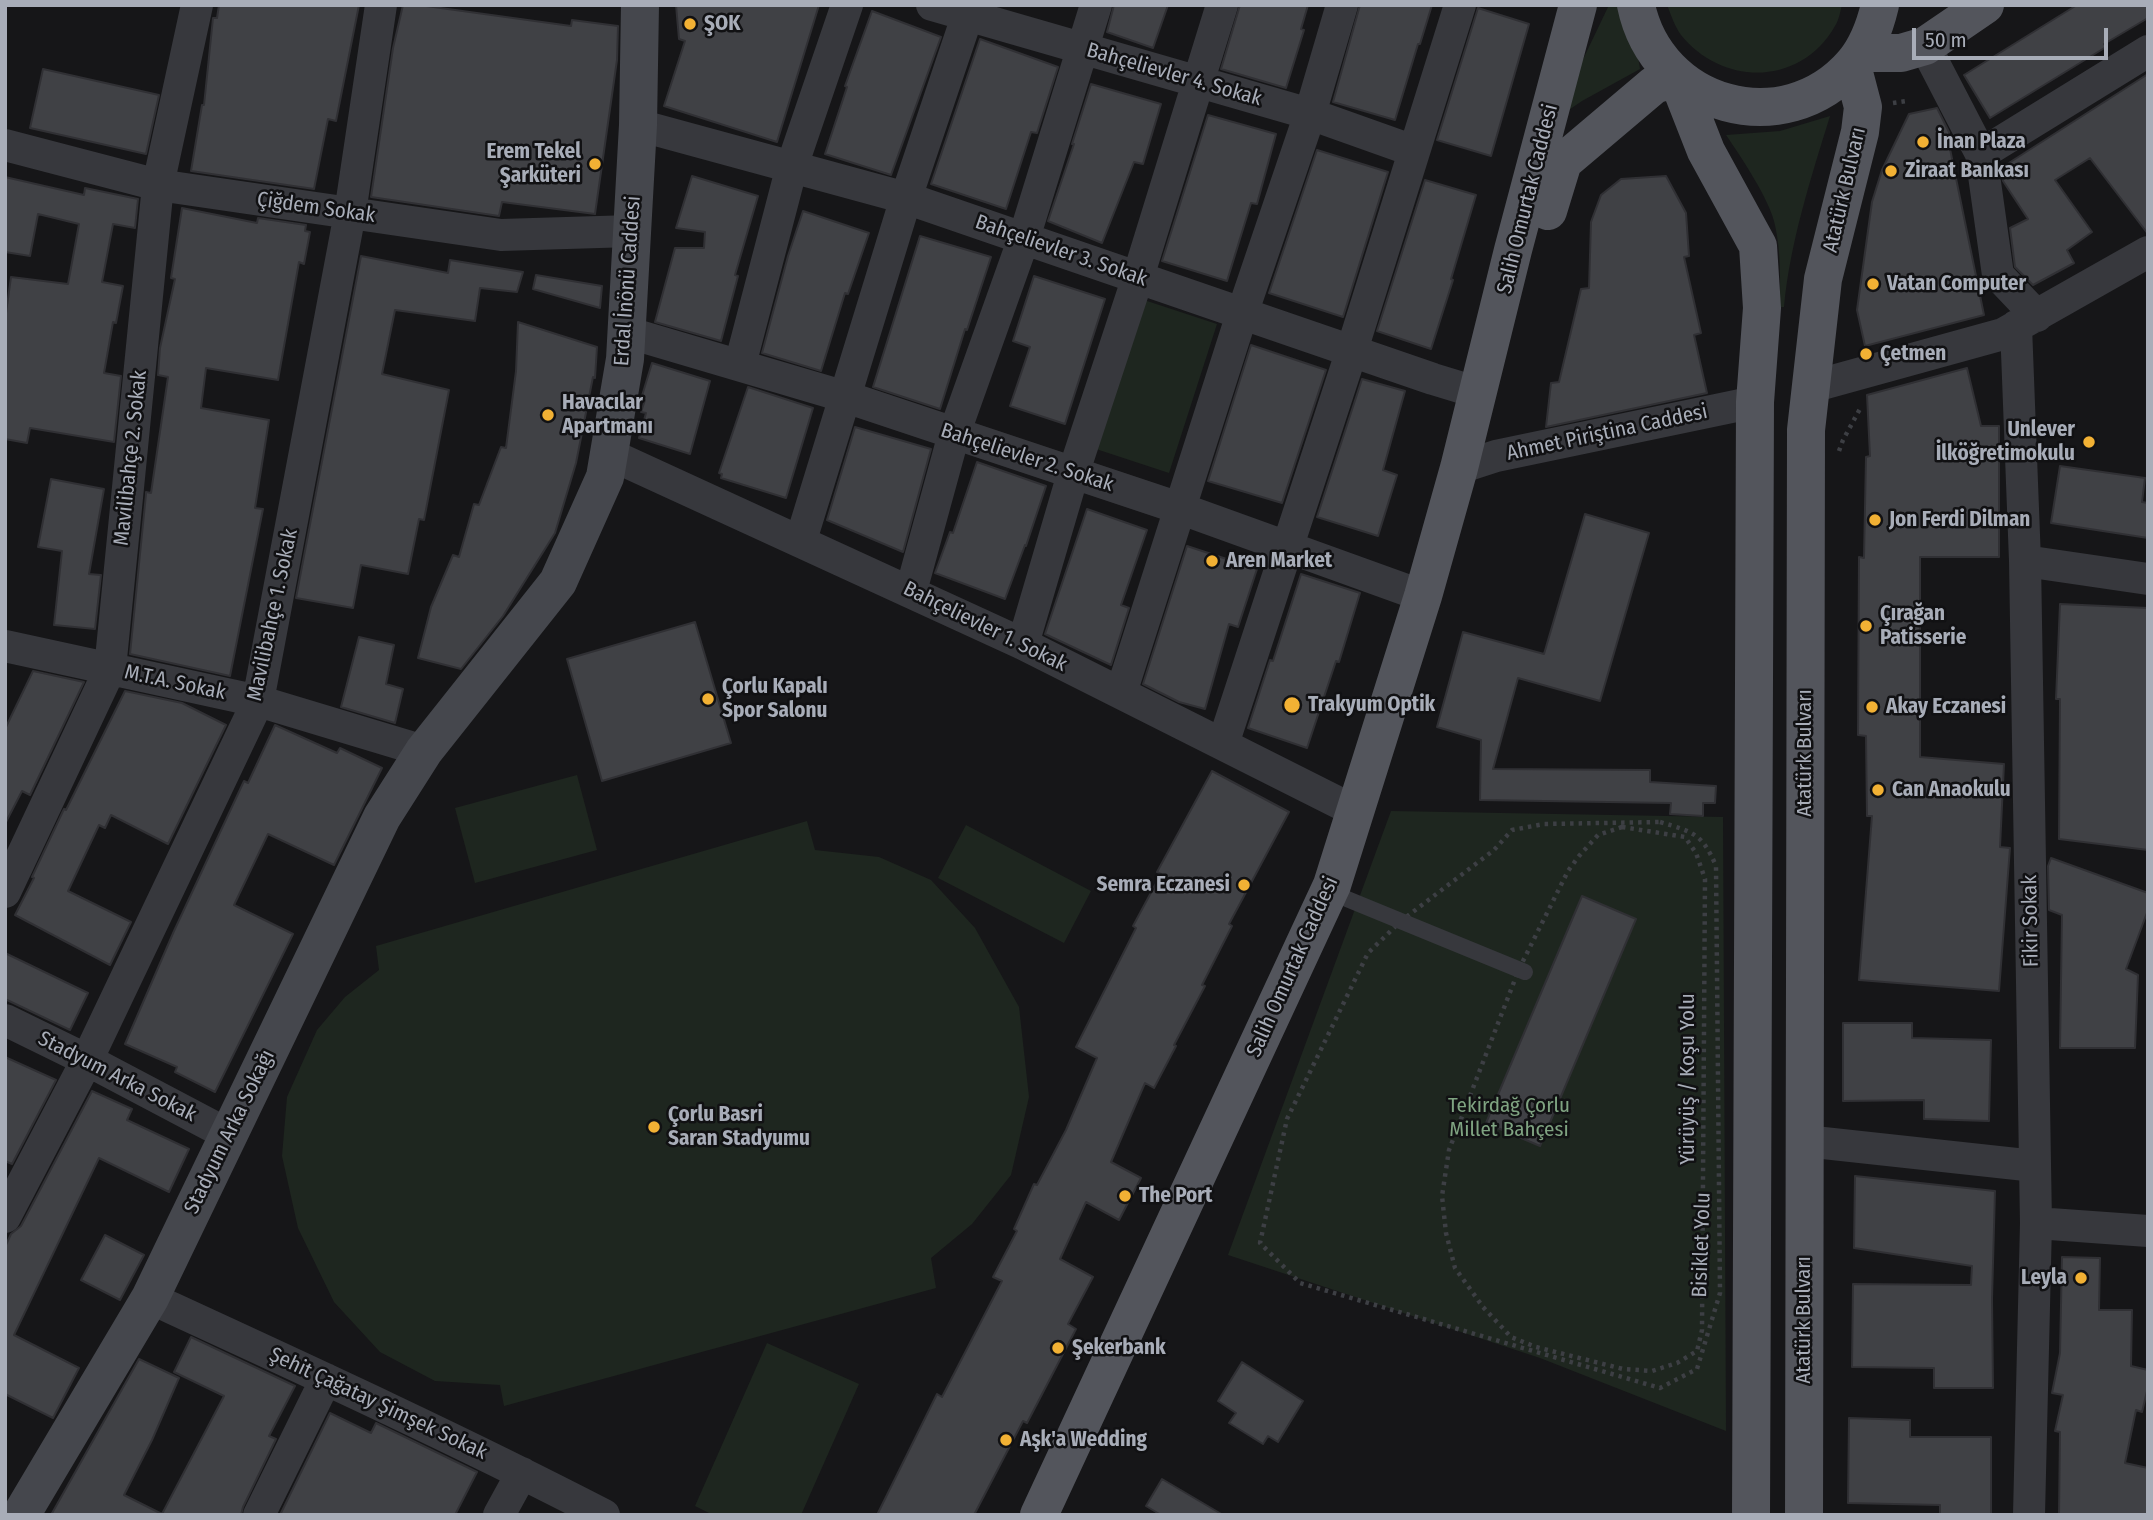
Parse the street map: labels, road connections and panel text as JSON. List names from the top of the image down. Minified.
{"streets":{"main road":["Atatürk Bulvarı","Salih Omurtak Caddesi","Erdal İnönü Caddesi","Stadyum Arka Sokağı"],"street":["Bahçelievler 4. Sokak","Çiğdem Sokak","Bahçelievler 3. Sokak","Ahmet Piriştina Caddesi","Mavilibahçe 2. Sokak","Bahçelievler 2. Sokak","Mavilibahçe 1. Sokak","Bahçelievler 1. Sokak","M.T.A. Sokak","Fikir Sokak","Stadyum Arka Sokak","Şehit Çağatay Şimşek Sokak"],"path":["Yürüyüş / Koşu Yolu","Bisiklet Yolu"]},"crossings":[["Salih Omurtak Caddesi","Bahçelievler 3. Sokak"],["Salih Omurtak Caddesi","Ahmet Piriştina Caddesi"],["Salih Omurtak Caddesi","Bahçelievler 2. Sokak"],["Salih Omurtak Caddesi","Bahçelievler 1. Sokak"],["Çiğdem Sokak","Erdal İnönü Caddesi"],["Çiğdem Sokak","Mavilibahçe 2. Sokak"],["Çiğdem Sokak","Mavilibahçe 1. Sokak"],["Bahçelievler 3. Sokak","Erdal İnönü Caddesi"],["Erdal İnönü Caddesi","Bahçelievler 2. Sokak"],["Erdal İnönü Caddesi","Bahçelievler 1. Sokak"],["Erdal İnönü Caddesi","M.T.A. Sokak"],["Erdal İnönü Caddesi","Stadyum Arka Sokağı"],["Mavilibahçe 2. Sokak","M.T.A. Sokak"],["Mavilibahçe 1. Sokak","M.T.A. Sokak"],["Mavilibahçe 1. Sokak","Stadyum Arka Sokak"],["M.T.A. Sokak","Stadyum Arka Sokağı"],["Stadyum Arka Sokak","Stadyum Arka Sokağı"],["Stadyum Arka Sokağı","Şehit Çağatay Şimşek Sokak"]],"parks":["Tekirdağ Çorlu Millet Bahçesi"],"places":["ŞOK","İnan Plaza","Erem Tekel Şarküteri","Ziraat Bankası","Vatan Computer","Çetmen","Havacılar Apartmanı","Unlever İlköğretimokulu","Jon Ferdi Dilman","Aren Market","Çırağan Patisserie","Çorlu Kapalı Spor Salonu","Trakyum Optik","Akay Eczanesi","Can Anaokulu","Semra Eczanesi","Çorlu Basri Saran Stadyumu","The Port","Leyla","Şekerbank","Aşk'a Wedding"],"scale_bar":"50 m"}
